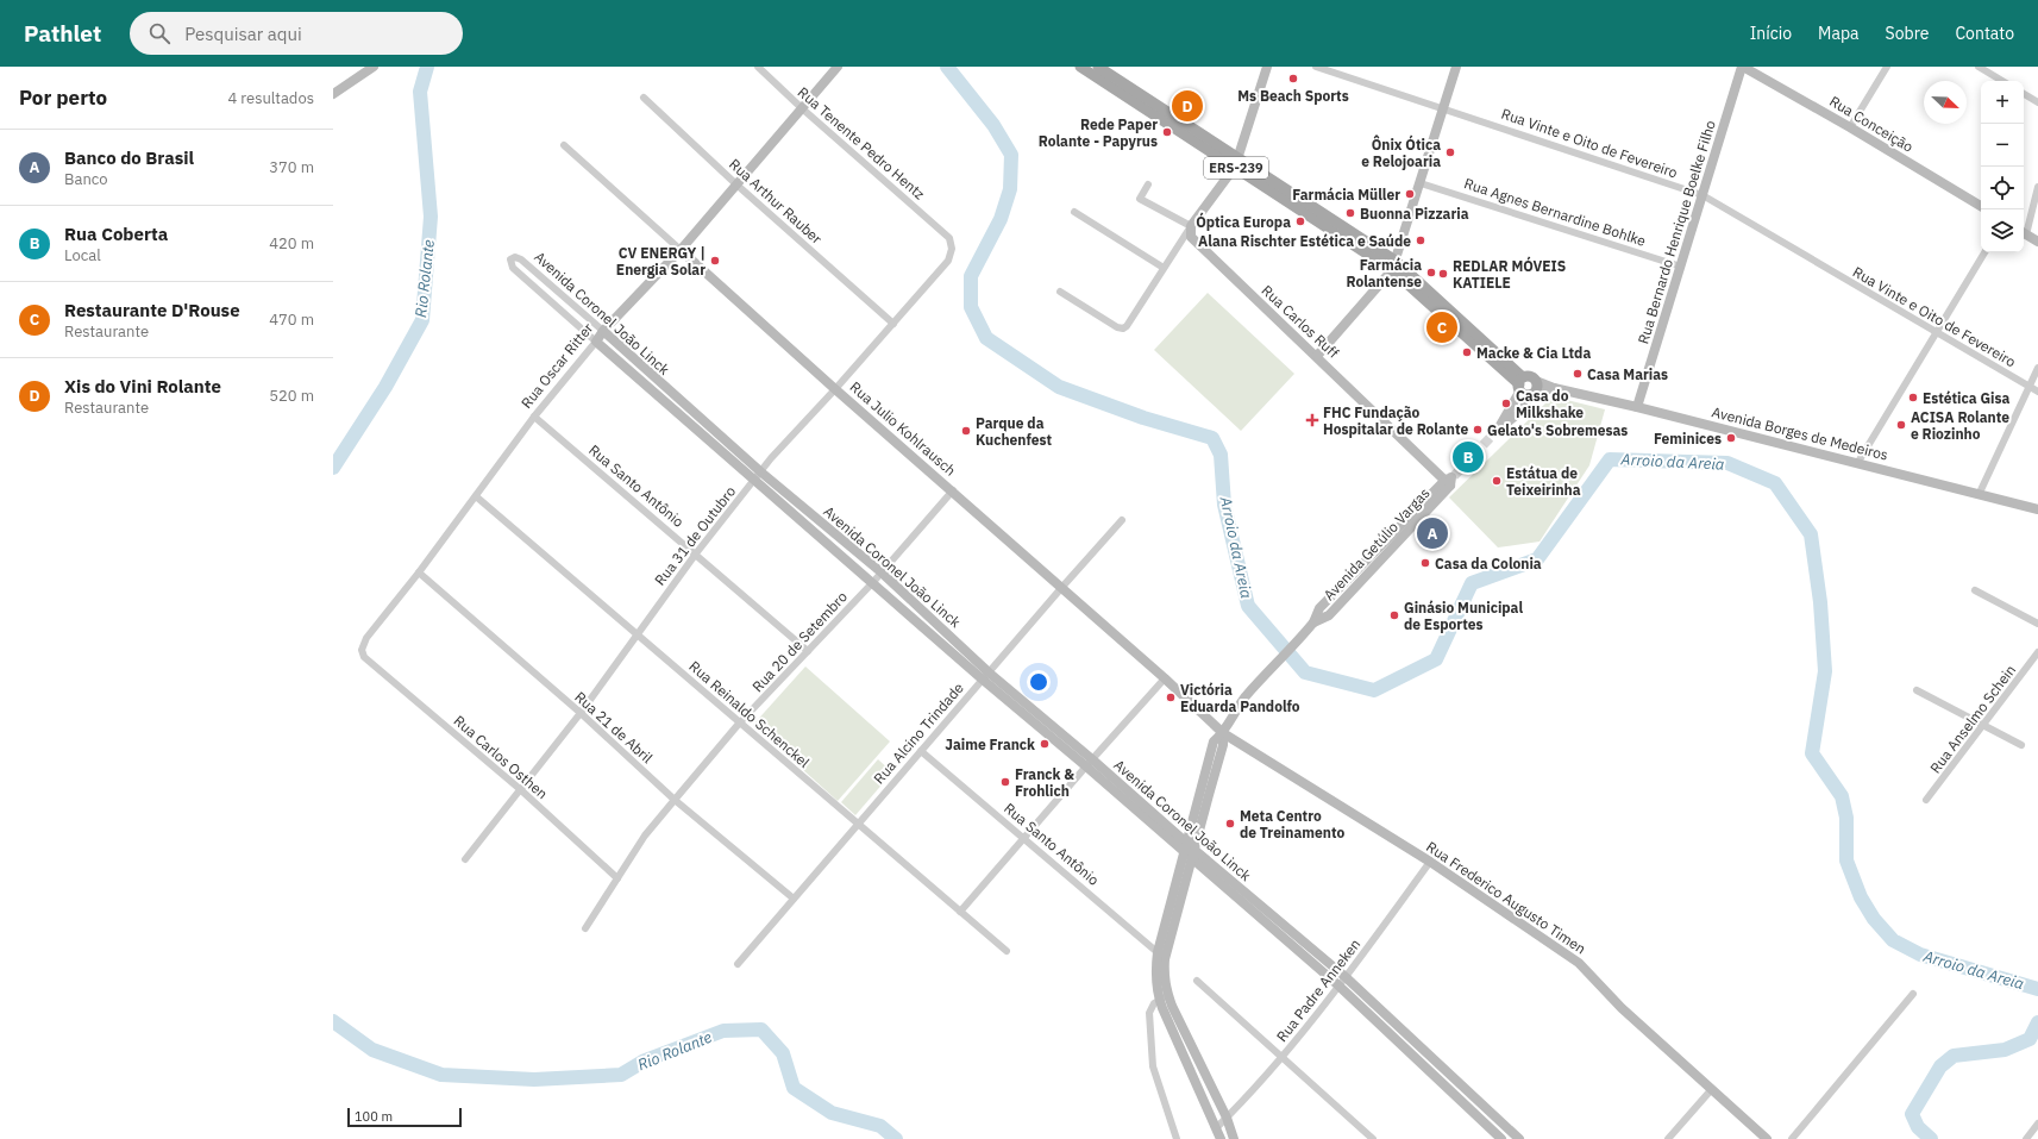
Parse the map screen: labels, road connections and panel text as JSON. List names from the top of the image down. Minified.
{"streets":{"main road":["Rua Conceição","ERS-239","Rua Bernardo Henrique Boelke Filho","Avenida Coronel João Linck","Rua Carlos Ruff","Rua Oscar Ritter","Rua Julio Kohlrausch","Avenida Borges de Medeiros","Avenida Getúlio Vargas","Rua Frederico Augusto Timen"],"street":["Rua Tenente Pedro Hentz","Rua Vinte e Oito de Fevereiro","Rua Arthur Rauber","Rua Agnes Bernardine Bohlke","Rua Santo Antônio","Rua 31 de Outubro","Rua 20 de Setembro","Rua Reinaldo Schenckel","Rua Anselmo Schein","Rua 21 de Abril","Rua Alcino Trindade","Rua Carlos Osthen","Rua Padre Anneken"]},"crossings":[["Rua Conceição","Rua Bernardo Henrique Boelke Filho"],["Rua Tenente Pedro Hentz","Rua Oscar Ritter"],["Rua Tenente Pedro Hentz","Rua 31 de Outubro"],["Rua Vinte e Oito de Fevereiro","Rua Bernardo Henrique Boelke Filho"],["ERS-239","Avenida Borges de Medeiros"],["Rua Arthur Rauber","Rua Oscar Ritter"],["Rua Arthur Rauber","Rua 31 de Outubro"],["Rua Agnes Bernardine Bohlke","Rua Bernardo Henrique Boelke Filho"],["Rua Bernardo Henrique Boelke Filho","Avenida Borges de Medeiros"],["Avenida Coronel João Linck","Rua Oscar Ritter"],["Avenida Coronel João Linck","Rua 31 de Outubro"],["Avenida Coronel João Linck","Avenida Getúlio Vargas"],["Avenida Coronel João Linck","Rua 20 de Setembro"],["Avenida Coronel João Linck","Rua Alcino Trindade"],["Avenida Coronel João Linck","Rua Padre Anneken"],["Rua Carlos Ruff","Avenida Getúlio Vargas"],["Rua Oscar Ritter","Rua Julio Kohlrausch"],["Rua Oscar Ritter","Rua Santo Antônio"],["Rua Oscar Ritter","Rua Reinaldo Schenckel"],["Rua Oscar Ritter","Rua 21 de Abril"],["Rua Oscar Ritter","Rua Carlos Osthen"],["Rua Julio Kohlrausch","Rua 31 de Outubro"],["Rua Julio Kohlrausch","Avenida Getúlio Vargas"],["Rua Julio Kohlrausch","Rua 20 de Setembro"],["Rua Julio Kohlrausch","Rua Alcino Trindade"],["Rua Julio Kohlrausch","Rua Frederico Augusto Timen"],["Rua Santo Antônio","Rua 31 de Outubro"],["Rua Santo Antônio","Avenida Getúlio Vargas"],["Rua Santo Antônio","Rua 20 de Setembro"],["Rua Santo Antônio","Rua Alcino Trindade"],["Rua 31 de Outubro","Rua Reinaldo Schenckel"],["Rua 31 de Outubro","Rua 21 de Abril"],["Rua 31 de Outubro","Rua Carlos Osthen"],["Avenida Getúlio Vargas","Rua Frederico Augusto Timen"],["Rua 20 de Setembro","Rua Reinaldo Schenckel"],["Rua 20 de Setembro","Rua 21 de Abril"],["Rua 20 de Setembro","Rua Carlos Osthen"],["Rua Reinaldo Schenckel","Rua Alcino Trindade"],["Rua 21 de Abril","Rua Alcino Trindade"],["Rua Frederico Augusto Timen","Rua Padre Anneken"]],"water":["Rio Rolante","Arroio da Areia"],"places":{"other":["Ms Beach Sports","Rede Paper Rolante - Papyrus","Ônix Ótica e Relojoaria","Farmácia Müller","Buonna Pizzaria","Óptica Europa","Alana Rischter Estética e Saúde","CV ENERGY | Energia Solar","Farmácia Rolantense","REDLAR MÓVEIS KATIELE","Macke & Cia Ltda","Casa Marias","Estética Gisa","Casa do Milkshake","ACISA Rolante e Riozinho","Gelato's Sobremesas","Parque da Kuchenfest","Feminices","Estátua de Teixeirinha","Casa da Colonia","Ginásio Municipal de Esportes","Victória Eduarda Pandolfo","Jaime Franck","Franck & Frohlich","Meta Centro de Treinamento"],"health":["FHC Fundação Hospitalar de Rolante"]},"scale_bar":"100 m","north":"bottom right","page":{"header":"Pathlet","search":"Pesquisar aqui","nav":["Início","Mapa","Sobre","Contato"],"heading":["Por perto","4 resultados"],"map_buttons":["+","−"],"pins":["D","C","B","A"],"list":[{"mark":"A","name":"Banco do Brasil","note":"Banco","value":"370 m"},{"mark":"B","name":"Rua Coberta","note":"Local","value":"420 m"},{"mark":"C","name":"Restaurante D'Rouse","note":"Restaurante","value":"470 m"},{"mark":"D","name":"Xis do Vini Rolante","note":"Restaurante","value":"520 m"}],"scale":"100 m"}}
